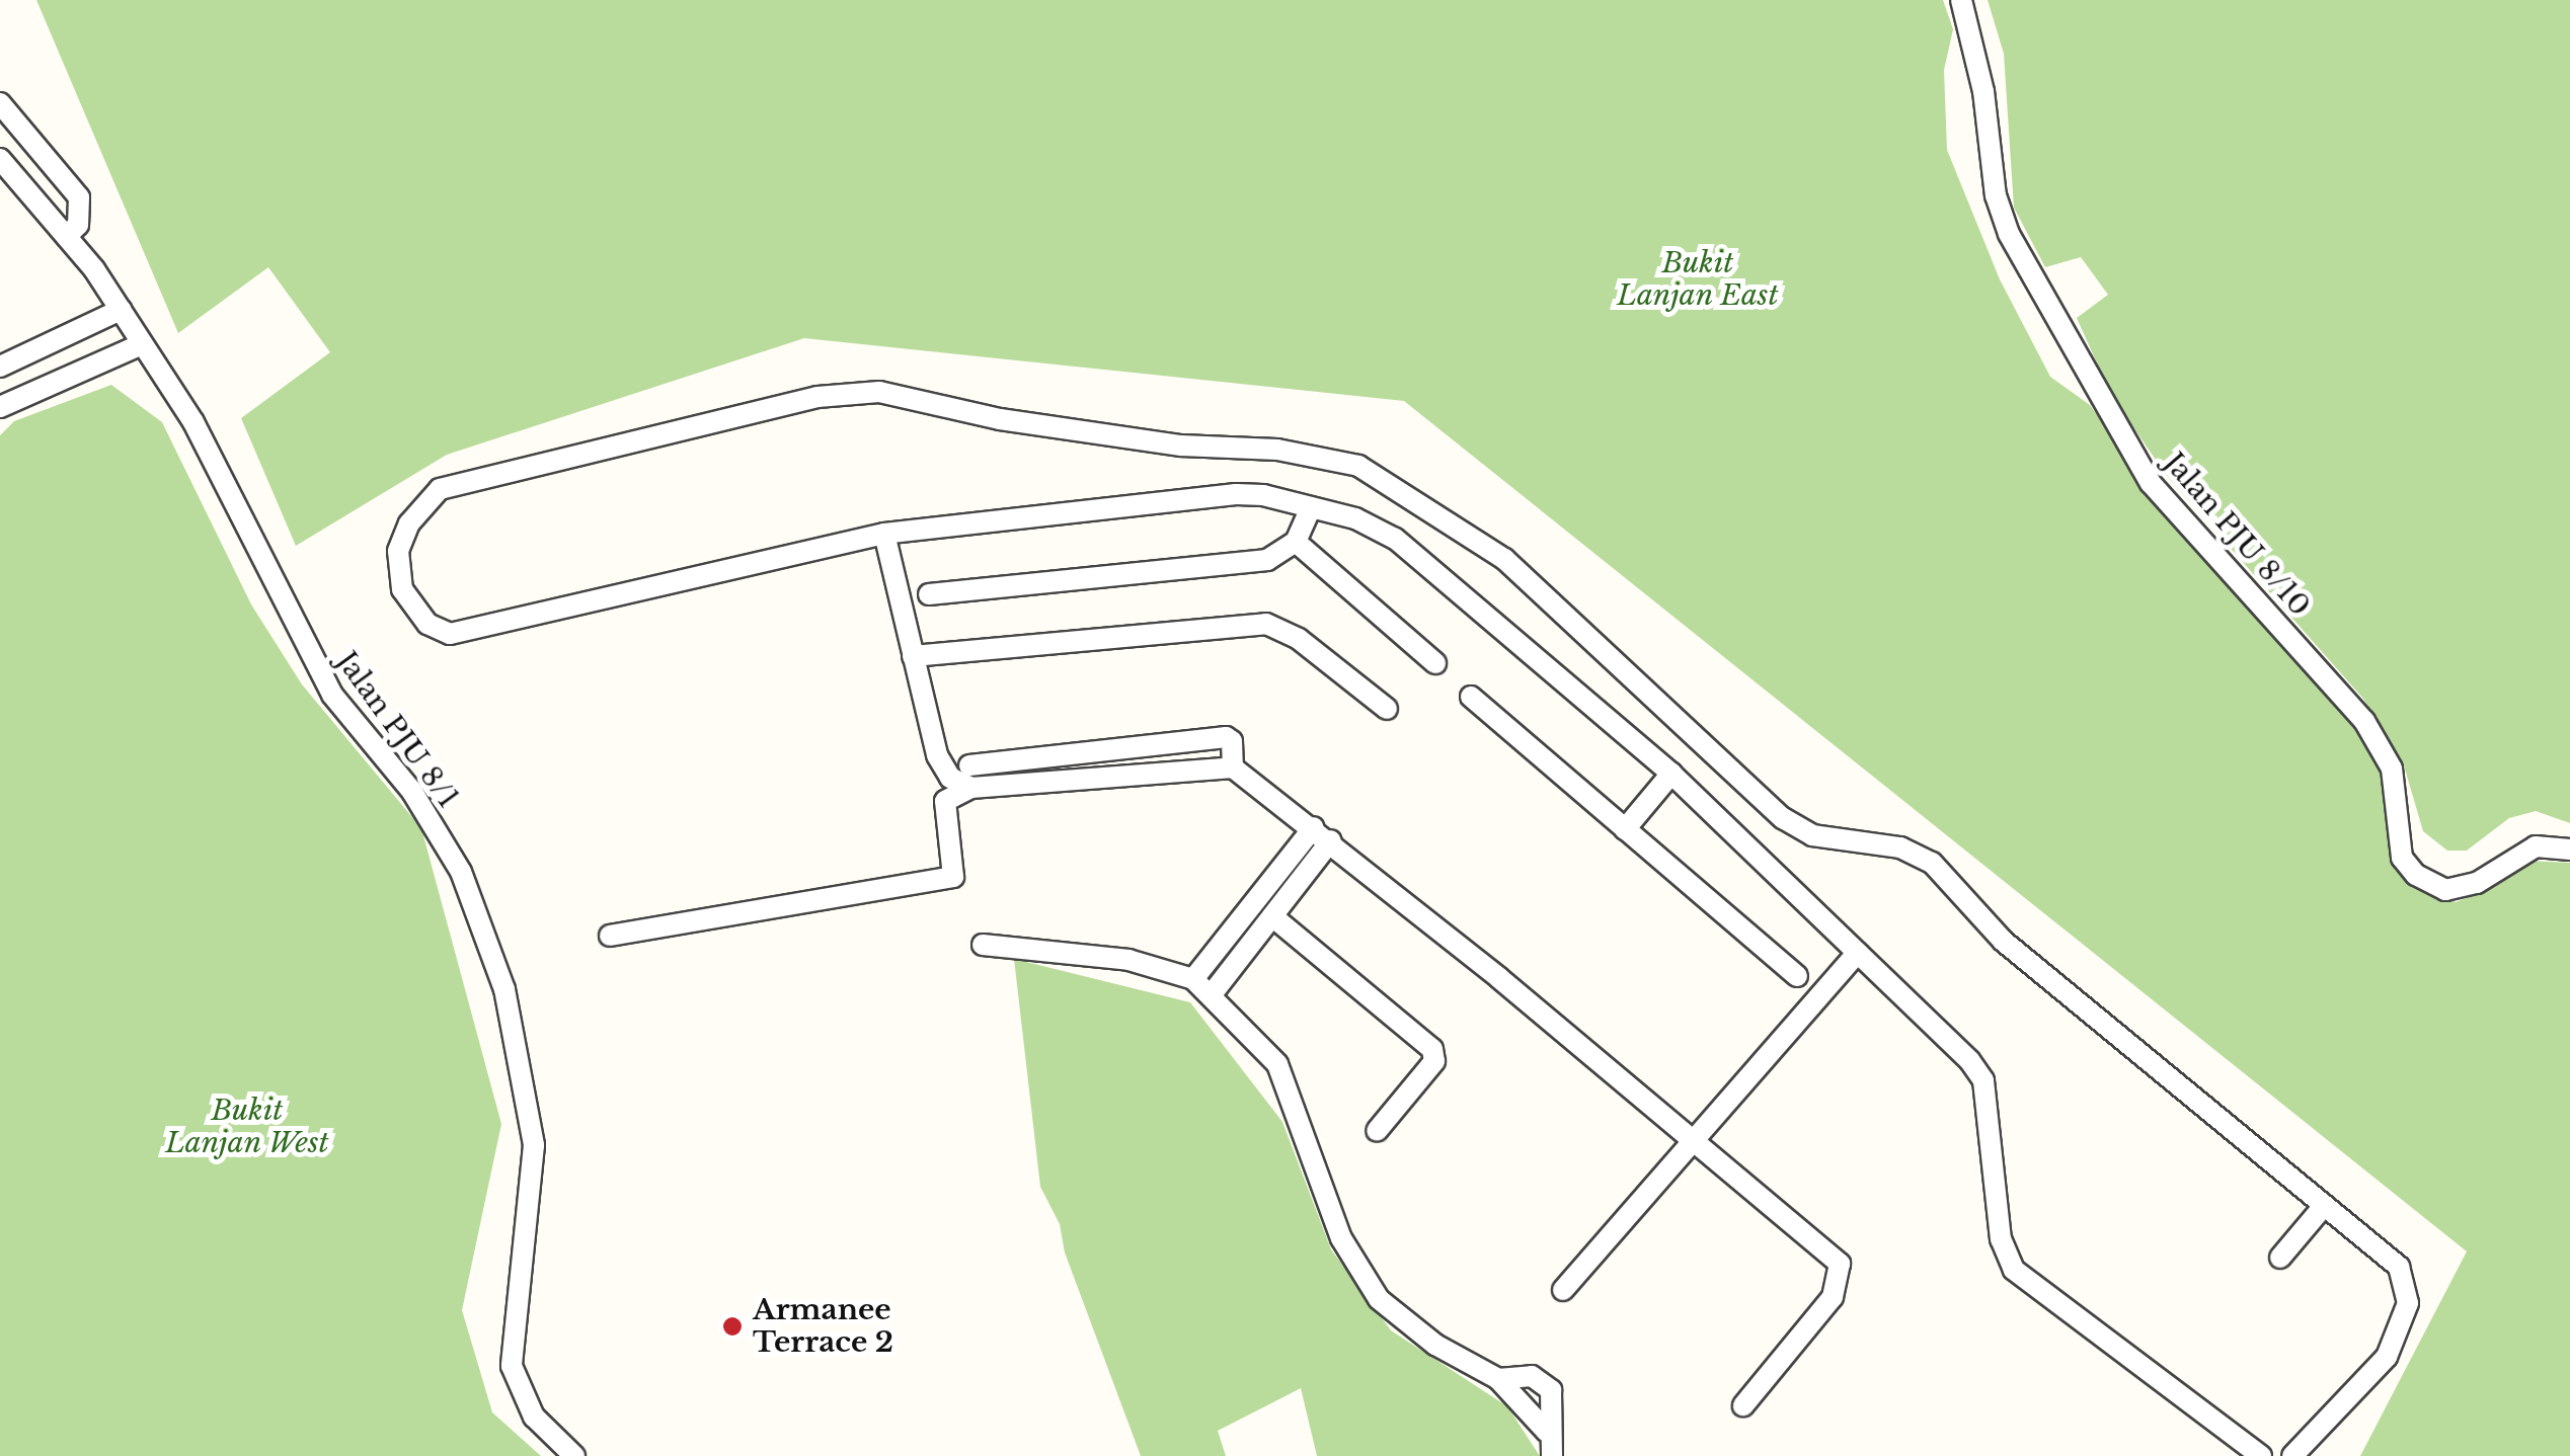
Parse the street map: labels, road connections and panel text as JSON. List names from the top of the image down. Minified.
{"streets":{"street":["Jalan PJU 8/10","Jalan PJU 8/1"]},"parks":["Bukit Lanjan East","Bukit Lanjan West"],"places":["Armanee Terrace 2"]}
